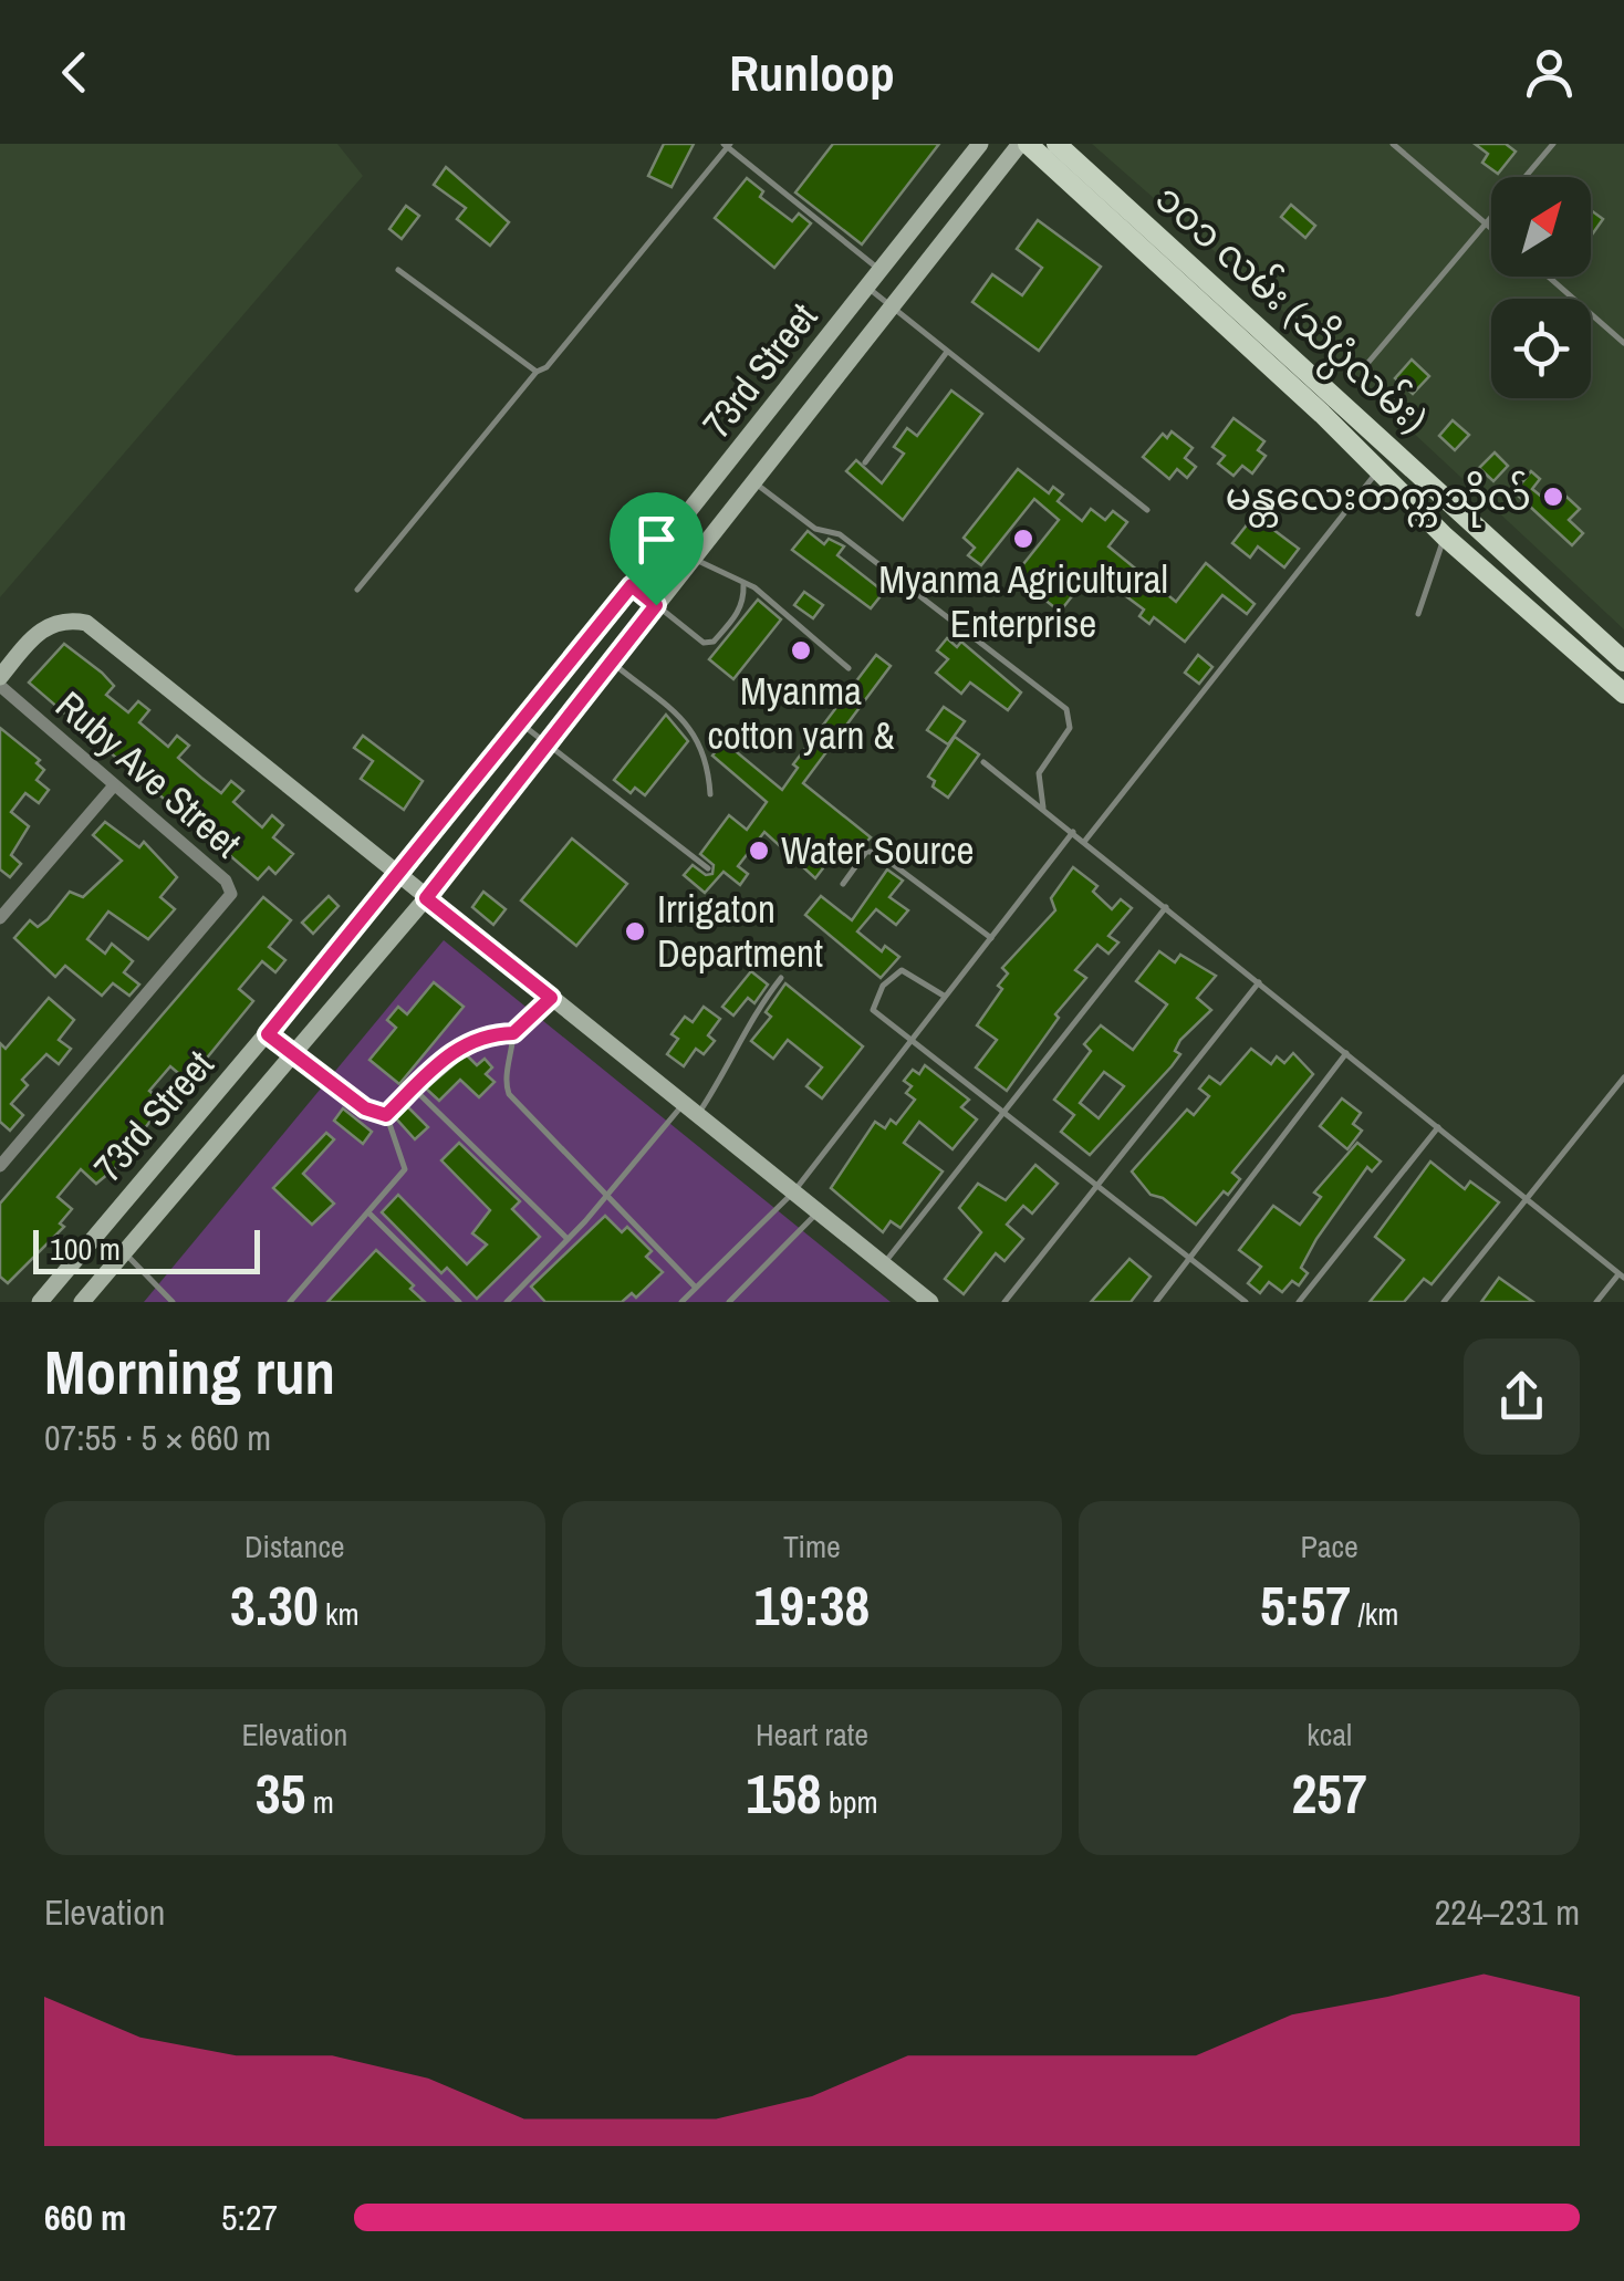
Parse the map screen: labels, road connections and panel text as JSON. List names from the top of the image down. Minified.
{"streets":{"main road":["၁၀၁ လမ်း (သိပ္ပံလမ်း)","73rd Street"],"street":["Ruby Ave Street"]},"places":["မန္တလေးတက္ကသိုလ်","Myanma Agricultural Enterprise","Myanma cotton yarn &","Water Source","Irrigaton Department"],"scale_bar":"100 m","north":"top right","page":{"header":"Runloop","scale":"100 m","heading":["Morning run","07:55 · 5 × 660 m"],"stats":[["Distance","3.30 km"],["Time","19:38"],["Pace","5:57 /km"],["Elevation","35 m"],["Heart rate","158 bpm"],["kcal","257"]],"chart":["Elevation","224–231 m"],"list":[{"name":"660 m","note":"5:27"}]}}
